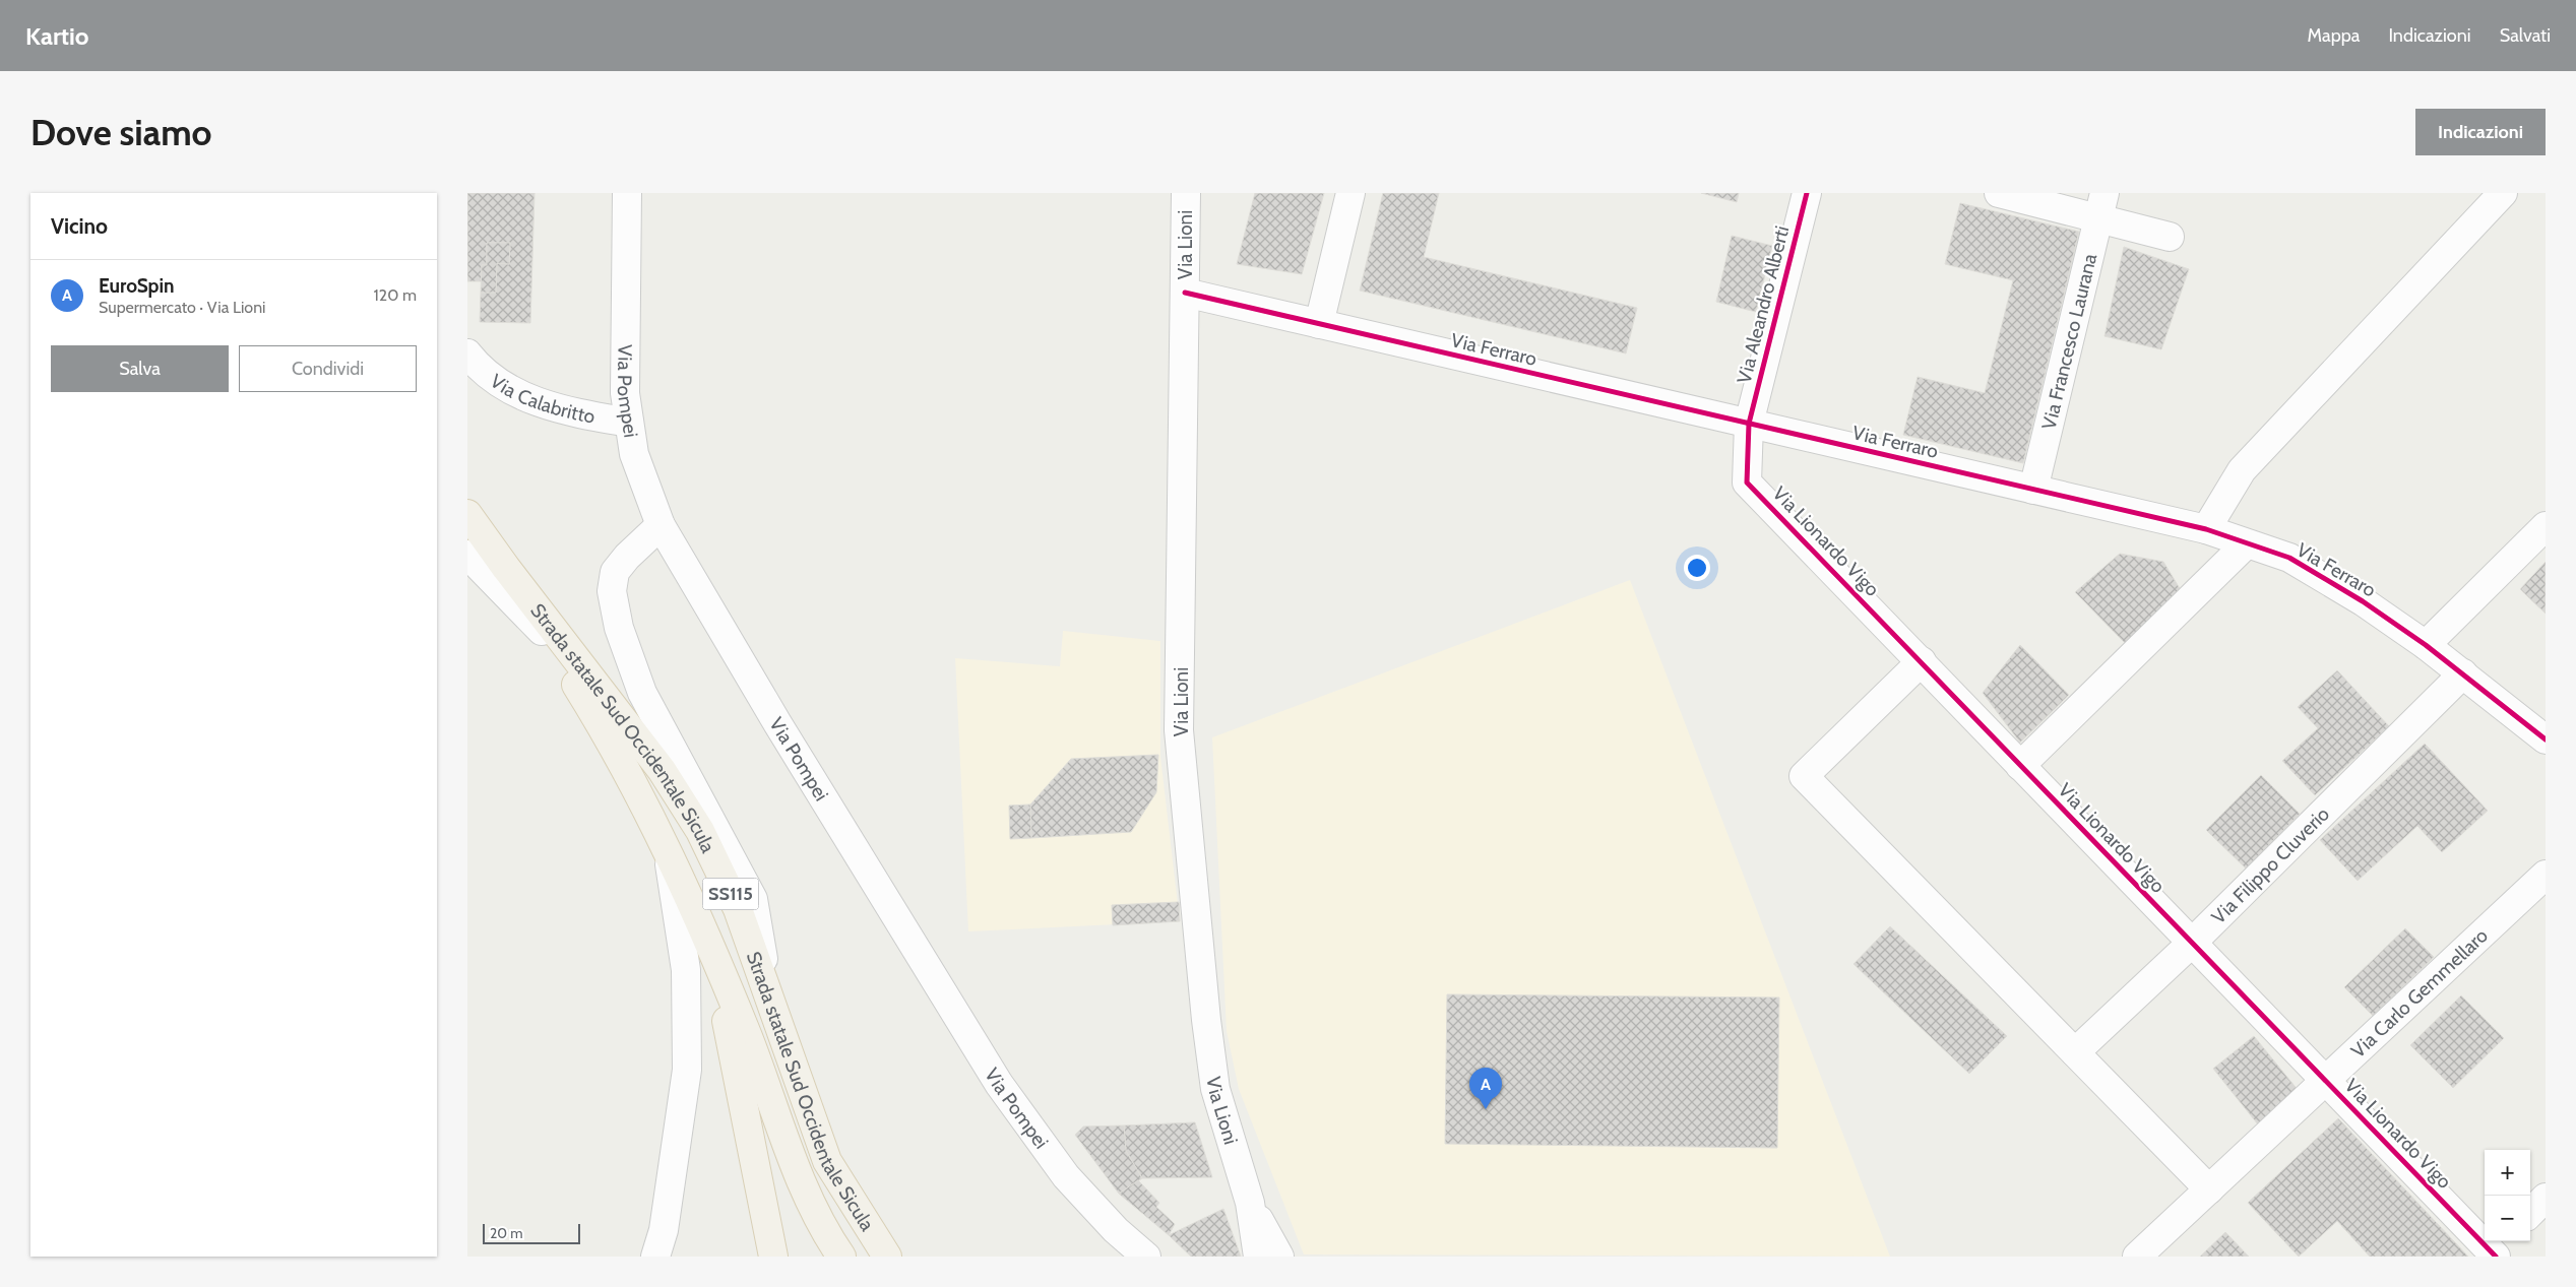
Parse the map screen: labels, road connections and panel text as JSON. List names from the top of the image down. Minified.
{"streets":{"main road":["Strada statale Sud Occidentale Sicula","SS115"],"street":["Via Lioni","Via Aleandro Alberti","Via Francesco Laurana","Via Ferraro","Via Pompei","Via Calabritto","Via Lionardo Vigo","Via Filippo Cluverio","Via Carlo Gemmellaro"]},"crossings":[["Via Lioni","Via Ferraro"],["Via Aleandro Alberti","Via Ferraro"],["Via Aleandro Alberti","Via Lionardo Vigo"],["Via Francesco Laurana","Via Ferraro"],["Via Ferraro","Via Lionardo Vigo"],["Via Ferraro","Via Filippo Cluverio"],["Via Pompei","Via Calabritto"],["Via Lionardo Vigo","Via Filippo Cluverio"],["Via Lionardo Vigo","Via Carlo Gemmellaro"]],"scale_bar":"20 m","page":{"header":"Kartio","nav":["Mappa","Indicazioni","Salvati"],"buttons":["Indicazioni",["Salva","Condividi"]],"title":"Dove siamo","heading":"Vicino","list":[{"mark":"A","name":"EuroSpin","note":"Supermercato · Via Lioni","value":"120 m"}],"pins":"A","map_buttons":["+","−"],"scale":"20 m"}}
